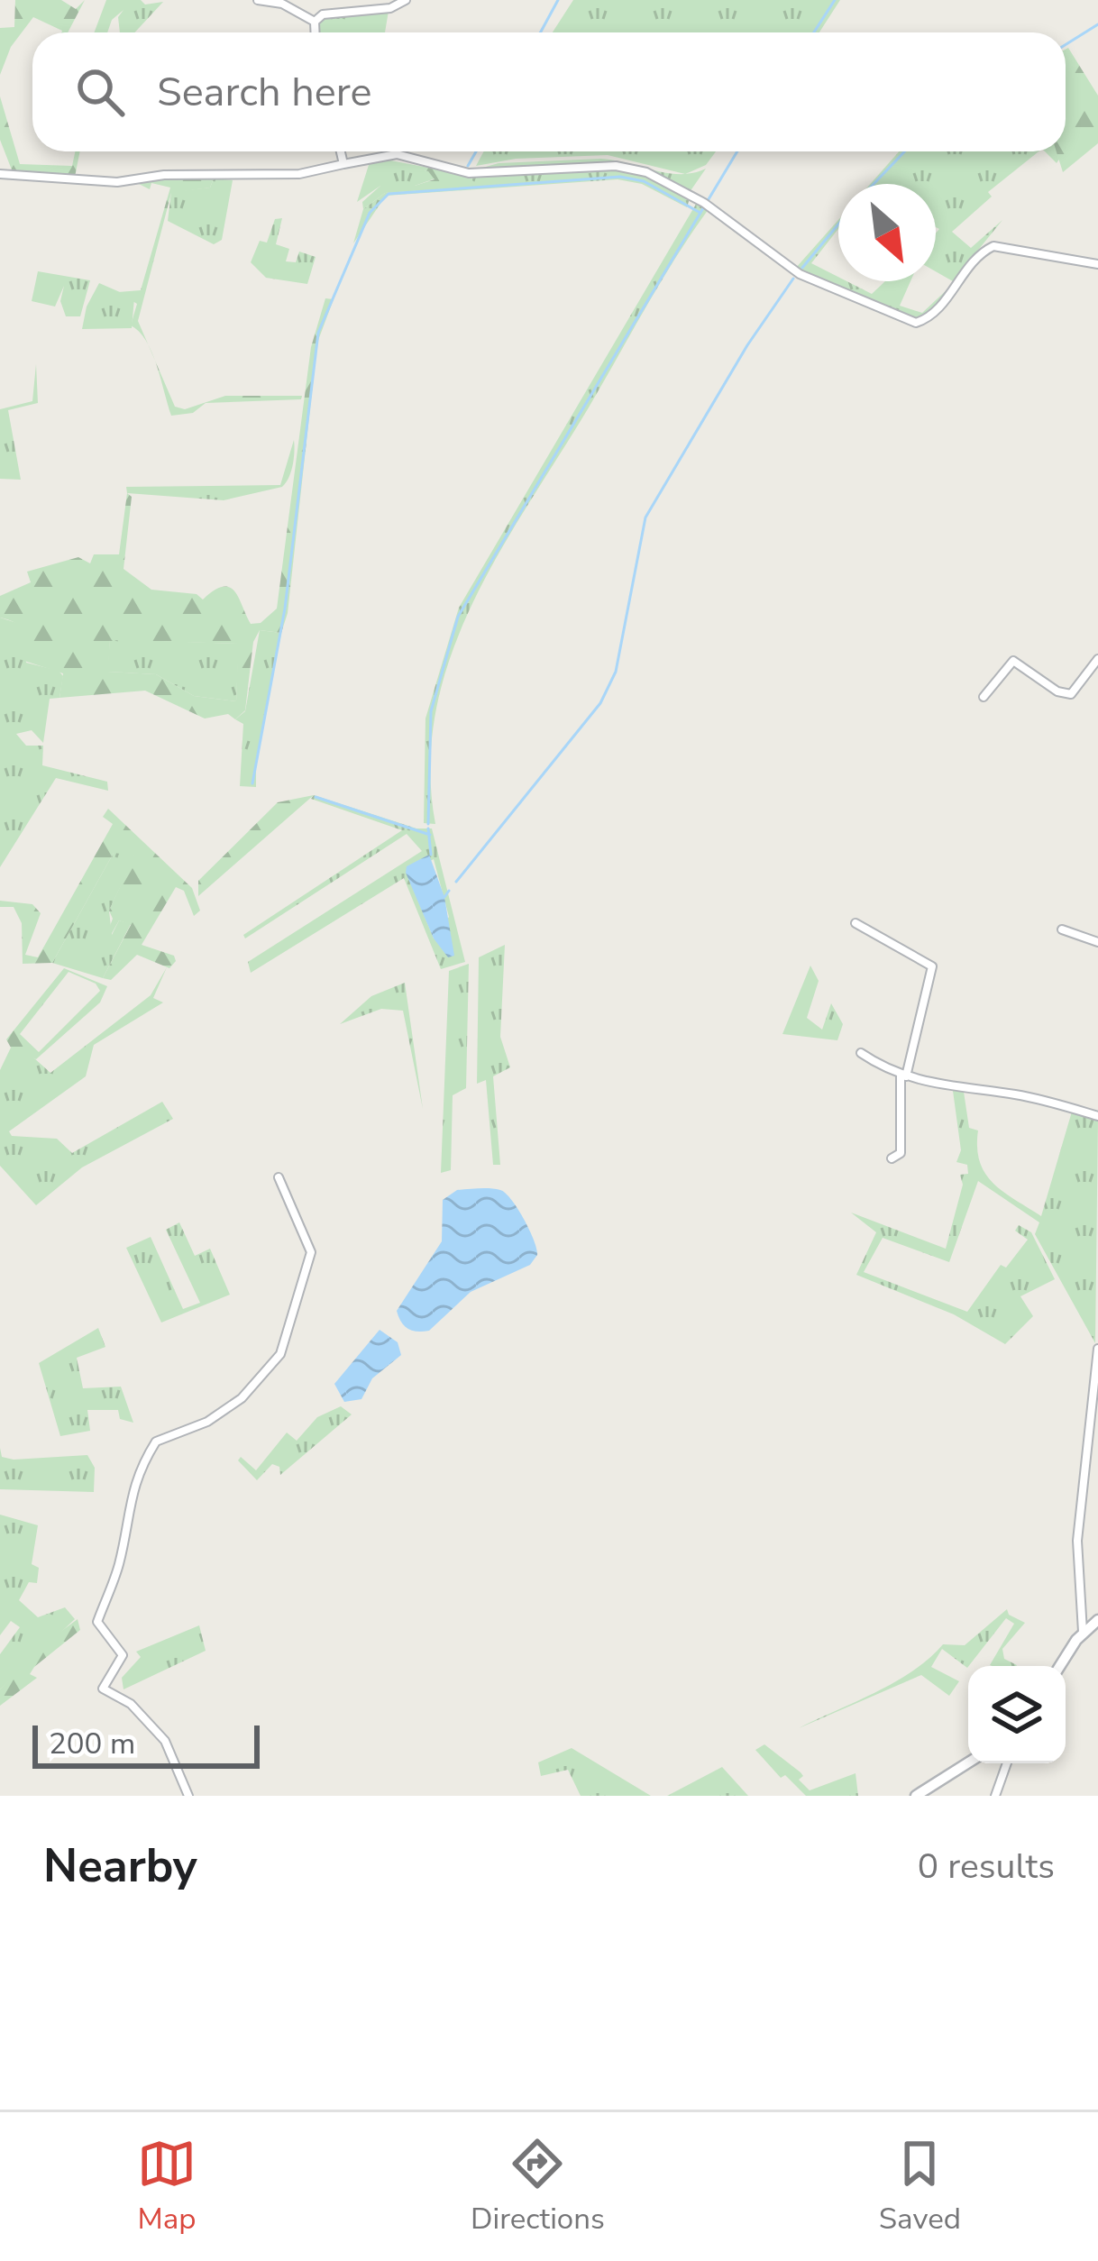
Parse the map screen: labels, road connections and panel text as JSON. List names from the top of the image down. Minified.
{"scale_bar":"200 m","north":"bottom right","page":{"search":"Search here","scale":"200 m","heading":["Nearby","0 results"],"nav":["Map","Directions","Saved"]}}
